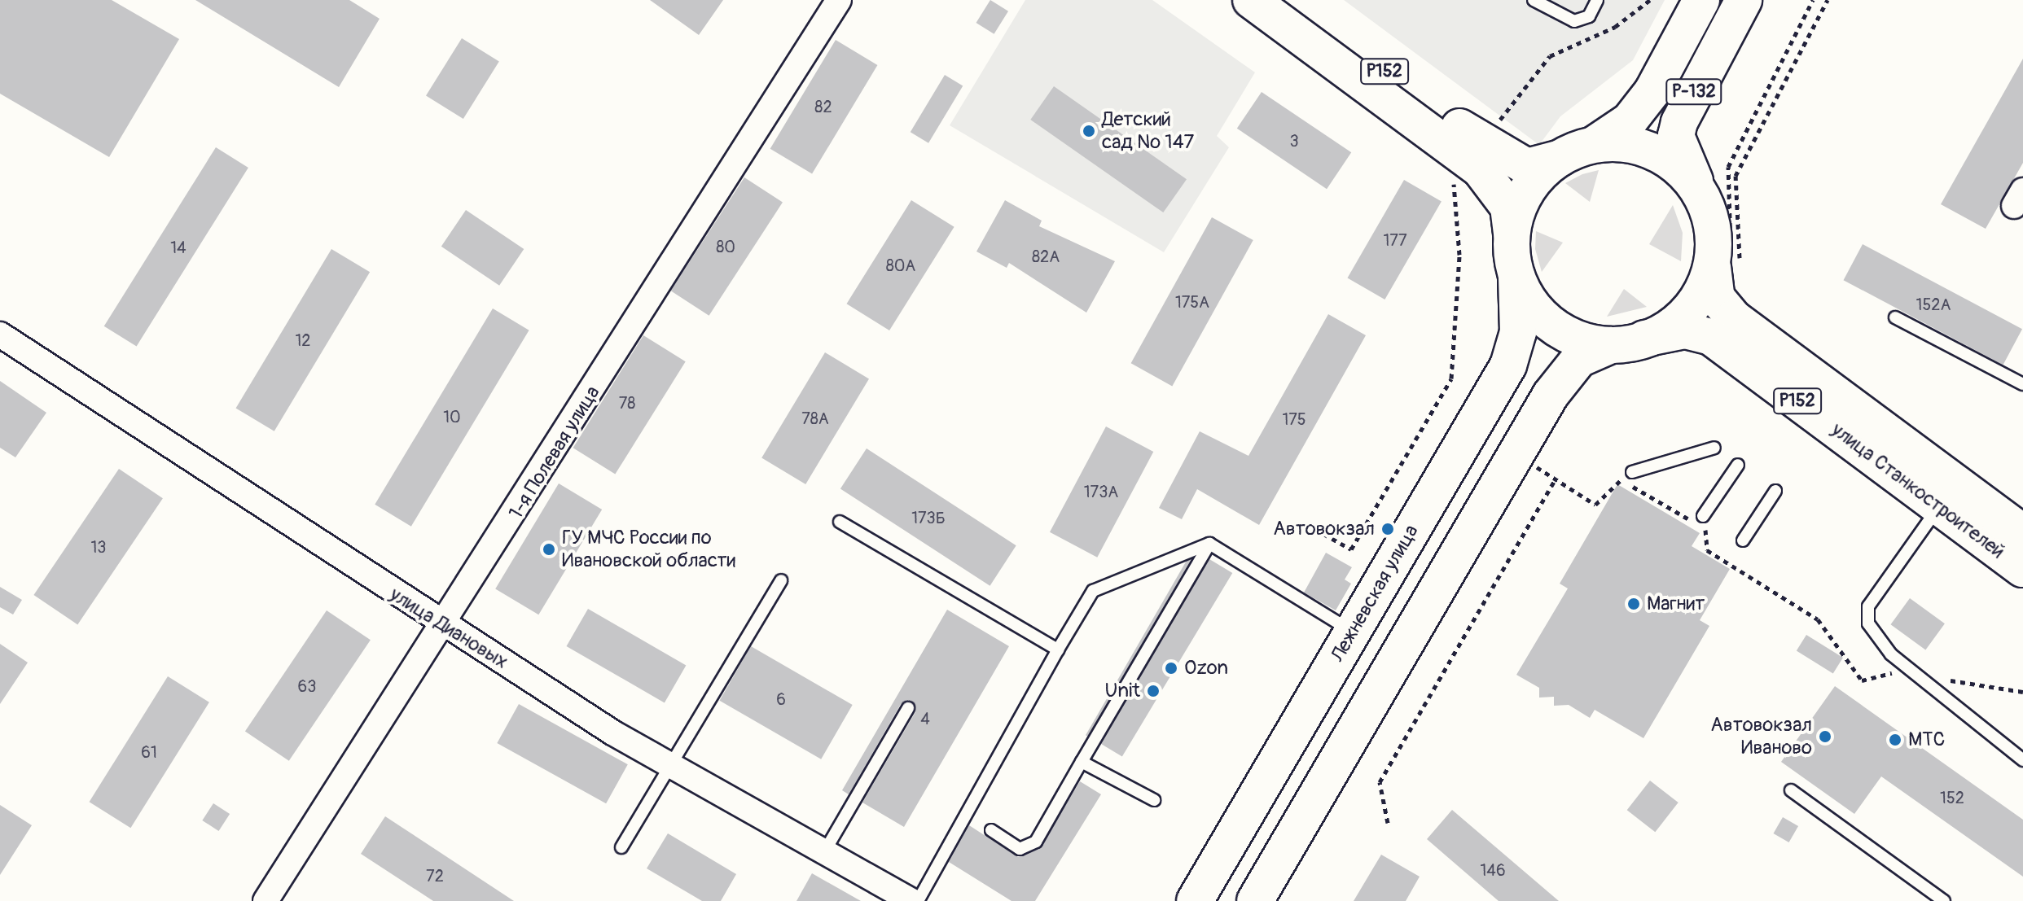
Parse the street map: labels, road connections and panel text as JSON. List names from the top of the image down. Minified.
{"streets":{"main road":["Р152","Р-132","улица Станкостроителей","Лежневская улица"],"street":["1-я Полевая улица","улица Диановых"]},"crossings":[["Р152","Р-132"],["Р152","улица Станкостроителей"],["Р152","Лежневская улица"],["Р-132","улица Станкостроителей"],["Р-132","Лежневская улица"],["1-я Полевая улица","улица Диановых"],["улица Станкостроителей","Лежневская улица"]],"places":["Детский сад № 147","Автовокзал","ГУ МЧС России по Ивановской области","Магнит","Ozon","Unit","Автовокзал Иваново","МТС"],"house_numbers":["82","3","177","80","14","82А","80А","175А","152А","12","78","10","78А","175","173А","173Б","13","63","6","4","61","152","146","72"]}
